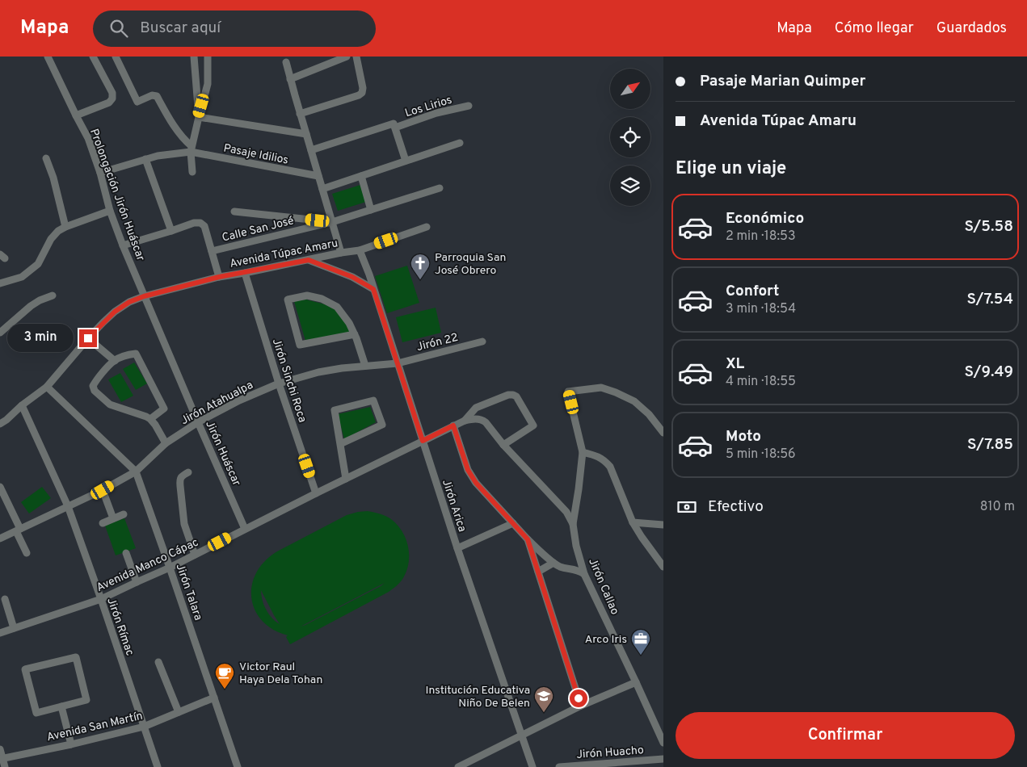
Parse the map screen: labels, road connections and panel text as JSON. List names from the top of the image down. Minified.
{"streets":{"street":["Los Lirios","Pasaje Idilios","Prolongación Jirón Huáscar","Calle San José","Avenida Túpac Amaru","Jirón 22","Jirón Sinchi Roca","Jirón Atahualpa","Jirón Huáscar","Jirón Arica","Avenida Manco Cápac","Jirón Callao","Jirón Talara","Jirón Rímac","Avenida San Martín","Jirón Huacho"]},"crossings":[["Pasaje Idilios","Prolongación Jirón Huáscar"],["Prolongación Jirón Huáscar","Avenida Túpac Amaru"],["Prolongación Jirón Huáscar","Jirón Huáscar"],["Avenida Túpac Amaru","Jirón Sinchi Roca"],["Avenida Túpac Amaru","Jirón Huáscar"],["Avenida Túpac Amaru","Jirón Arica"],["Avenida Túpac Amaru","Jirón Talara"],["Avenida Túpac Amaru","Jirón Rímac"],["Jirón 22","Jirón Atahualpa"],["Jirón 22","Jirón Arica"],["Jirón Sinchi Roca","Jirón Atahualpa"],["Jirón Sinchi Roca","Avenida Manco Cápac"],["Jirón Atahualpa","Jirón Huáscar"],["Jirón Atahualpa","Jirón Arica"],["Jirón Atahualpa","Jirón Talara"],["Jirón Atahualpa","Jirón Rímac"],["Jirón Huáscar","Avenida Manco Cápac"],["Jirón Arica","Avenida Manco Cápac"],["Avenida Manco Cápac","Jirón Talara"],["Avenida Manco Cápac","Jirón Rímac"],["Jirón Talara","Avenida San Martín"],["Jirón Rímac","Avenida San Martín"]],"places":{"church":["Parroquia San José Obrero"],"office":["Arco Iris"],"cafe":["Victor Raul Haya Dela Tohan"],"school or university":["Institución Educativa Niño De Belen"]},"north":"top right","page":{"header":"Mapa","search":"Buscar aquí","nav":["Mapa","Cómo llegar","Guardados"],"banner":["Pasaje Marian Quimper","Avenida Túpac Amaru"],"heading":"Elige un viaje","list":[{"name":"Económico","note":"2 min · 18:53","value":"S/5.58"},{"name":"Confort","note":"3 min · 18:54","value":"S/7.54"},{"name":"XL","note":"4 min · 18:55","value":"S/9.49"},{"name":"Moto","note":"5 min · 18:56","value":"S/7.85"}],"bubble":"3 min","pay":["Efectivo","810 m"],"buttons":"Confirmar"}}
